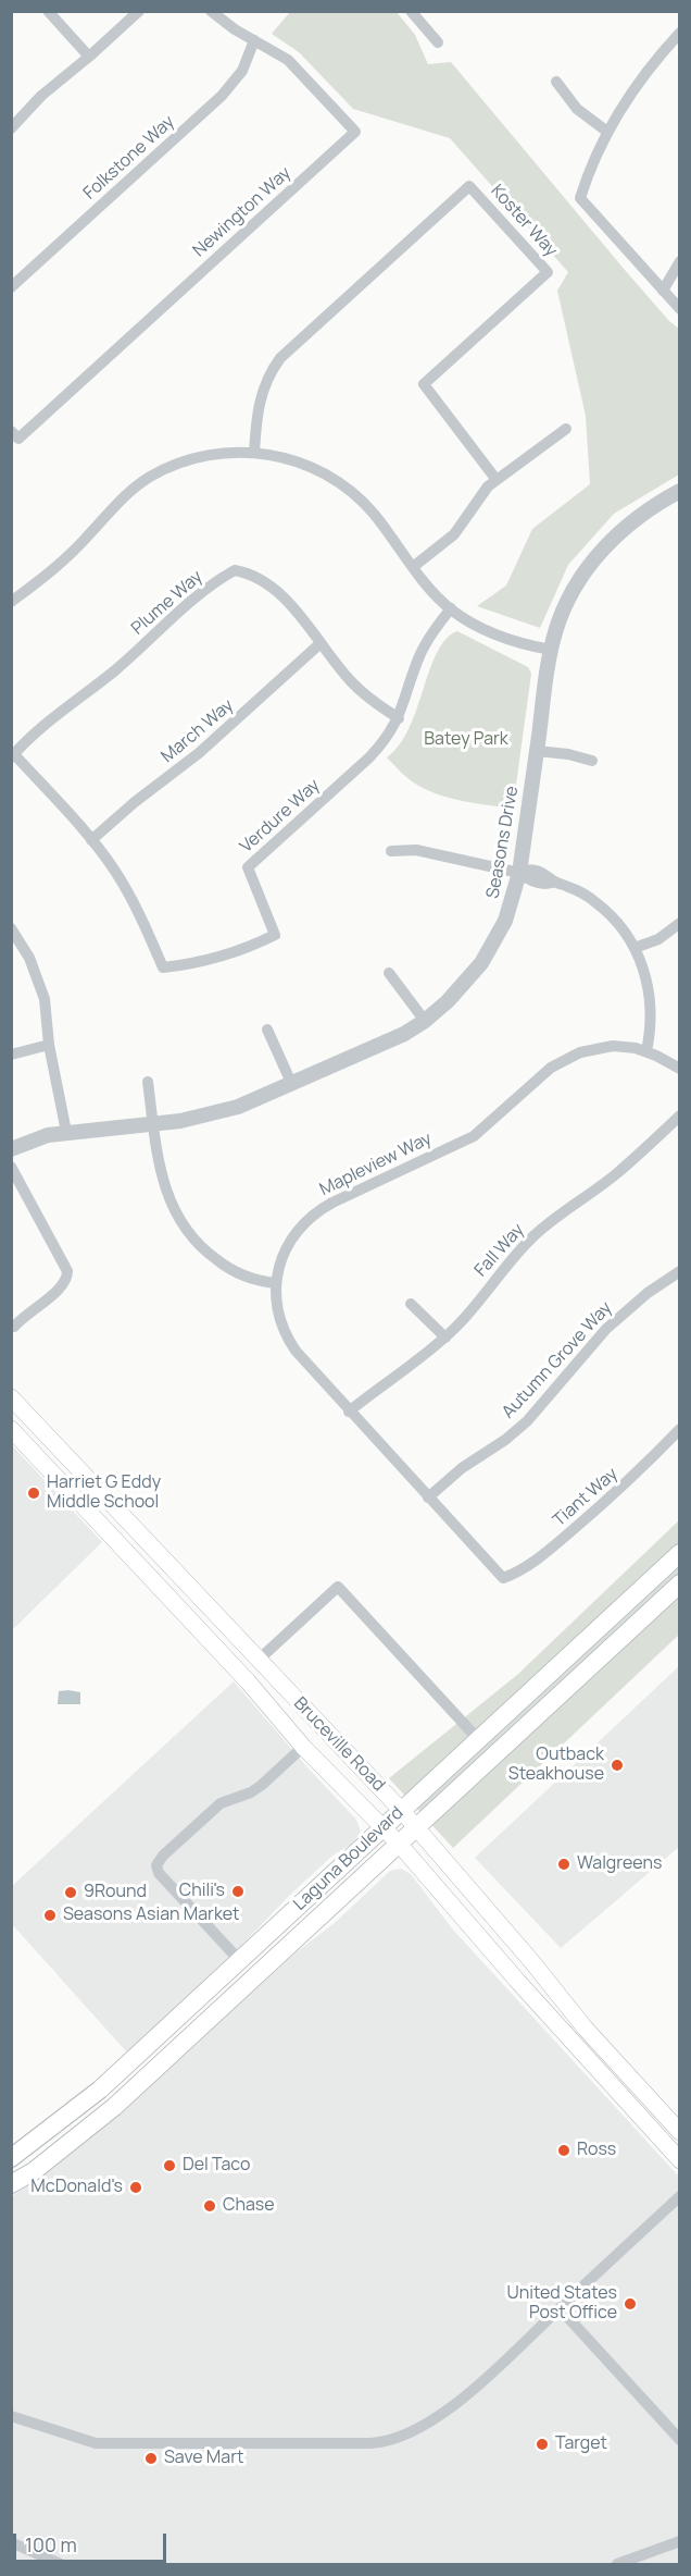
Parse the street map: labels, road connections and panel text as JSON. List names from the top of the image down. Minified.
{"streets":{"main road":["Bruceville Road","Laguna Boulevard"],"street":["Folkstone Way","Newington Way","Koster Way","Plume Way","March Way","Verdure Way","Seasons Drive","Mapleview Way","Fall Way","Autumn Grove Way","Tiant Way"]},"crossings":[["Folkstone Way","Newington Way"],["Plume Way","March Way"],["Plume Way","Verdure Way"],["March Way","Verdure Way"],["Mapleview Way","Fall Way"],["Mapleview Way","Autumn Grove Way"],["Mapleview Way","Tiant Way"],["Bruceville Road","Laguna Boulevard"]],"parks":["Batey Park"],"places":["Harriet G Eddy Middle School","Outback Steakhouse","Walgreens","Chili's","9Round","Seasons Asian Market","Ross","Del Taco","McDonald's","Chase","United States Post Office","Target","Save Mart"],"scale_bar":"100 m"}
